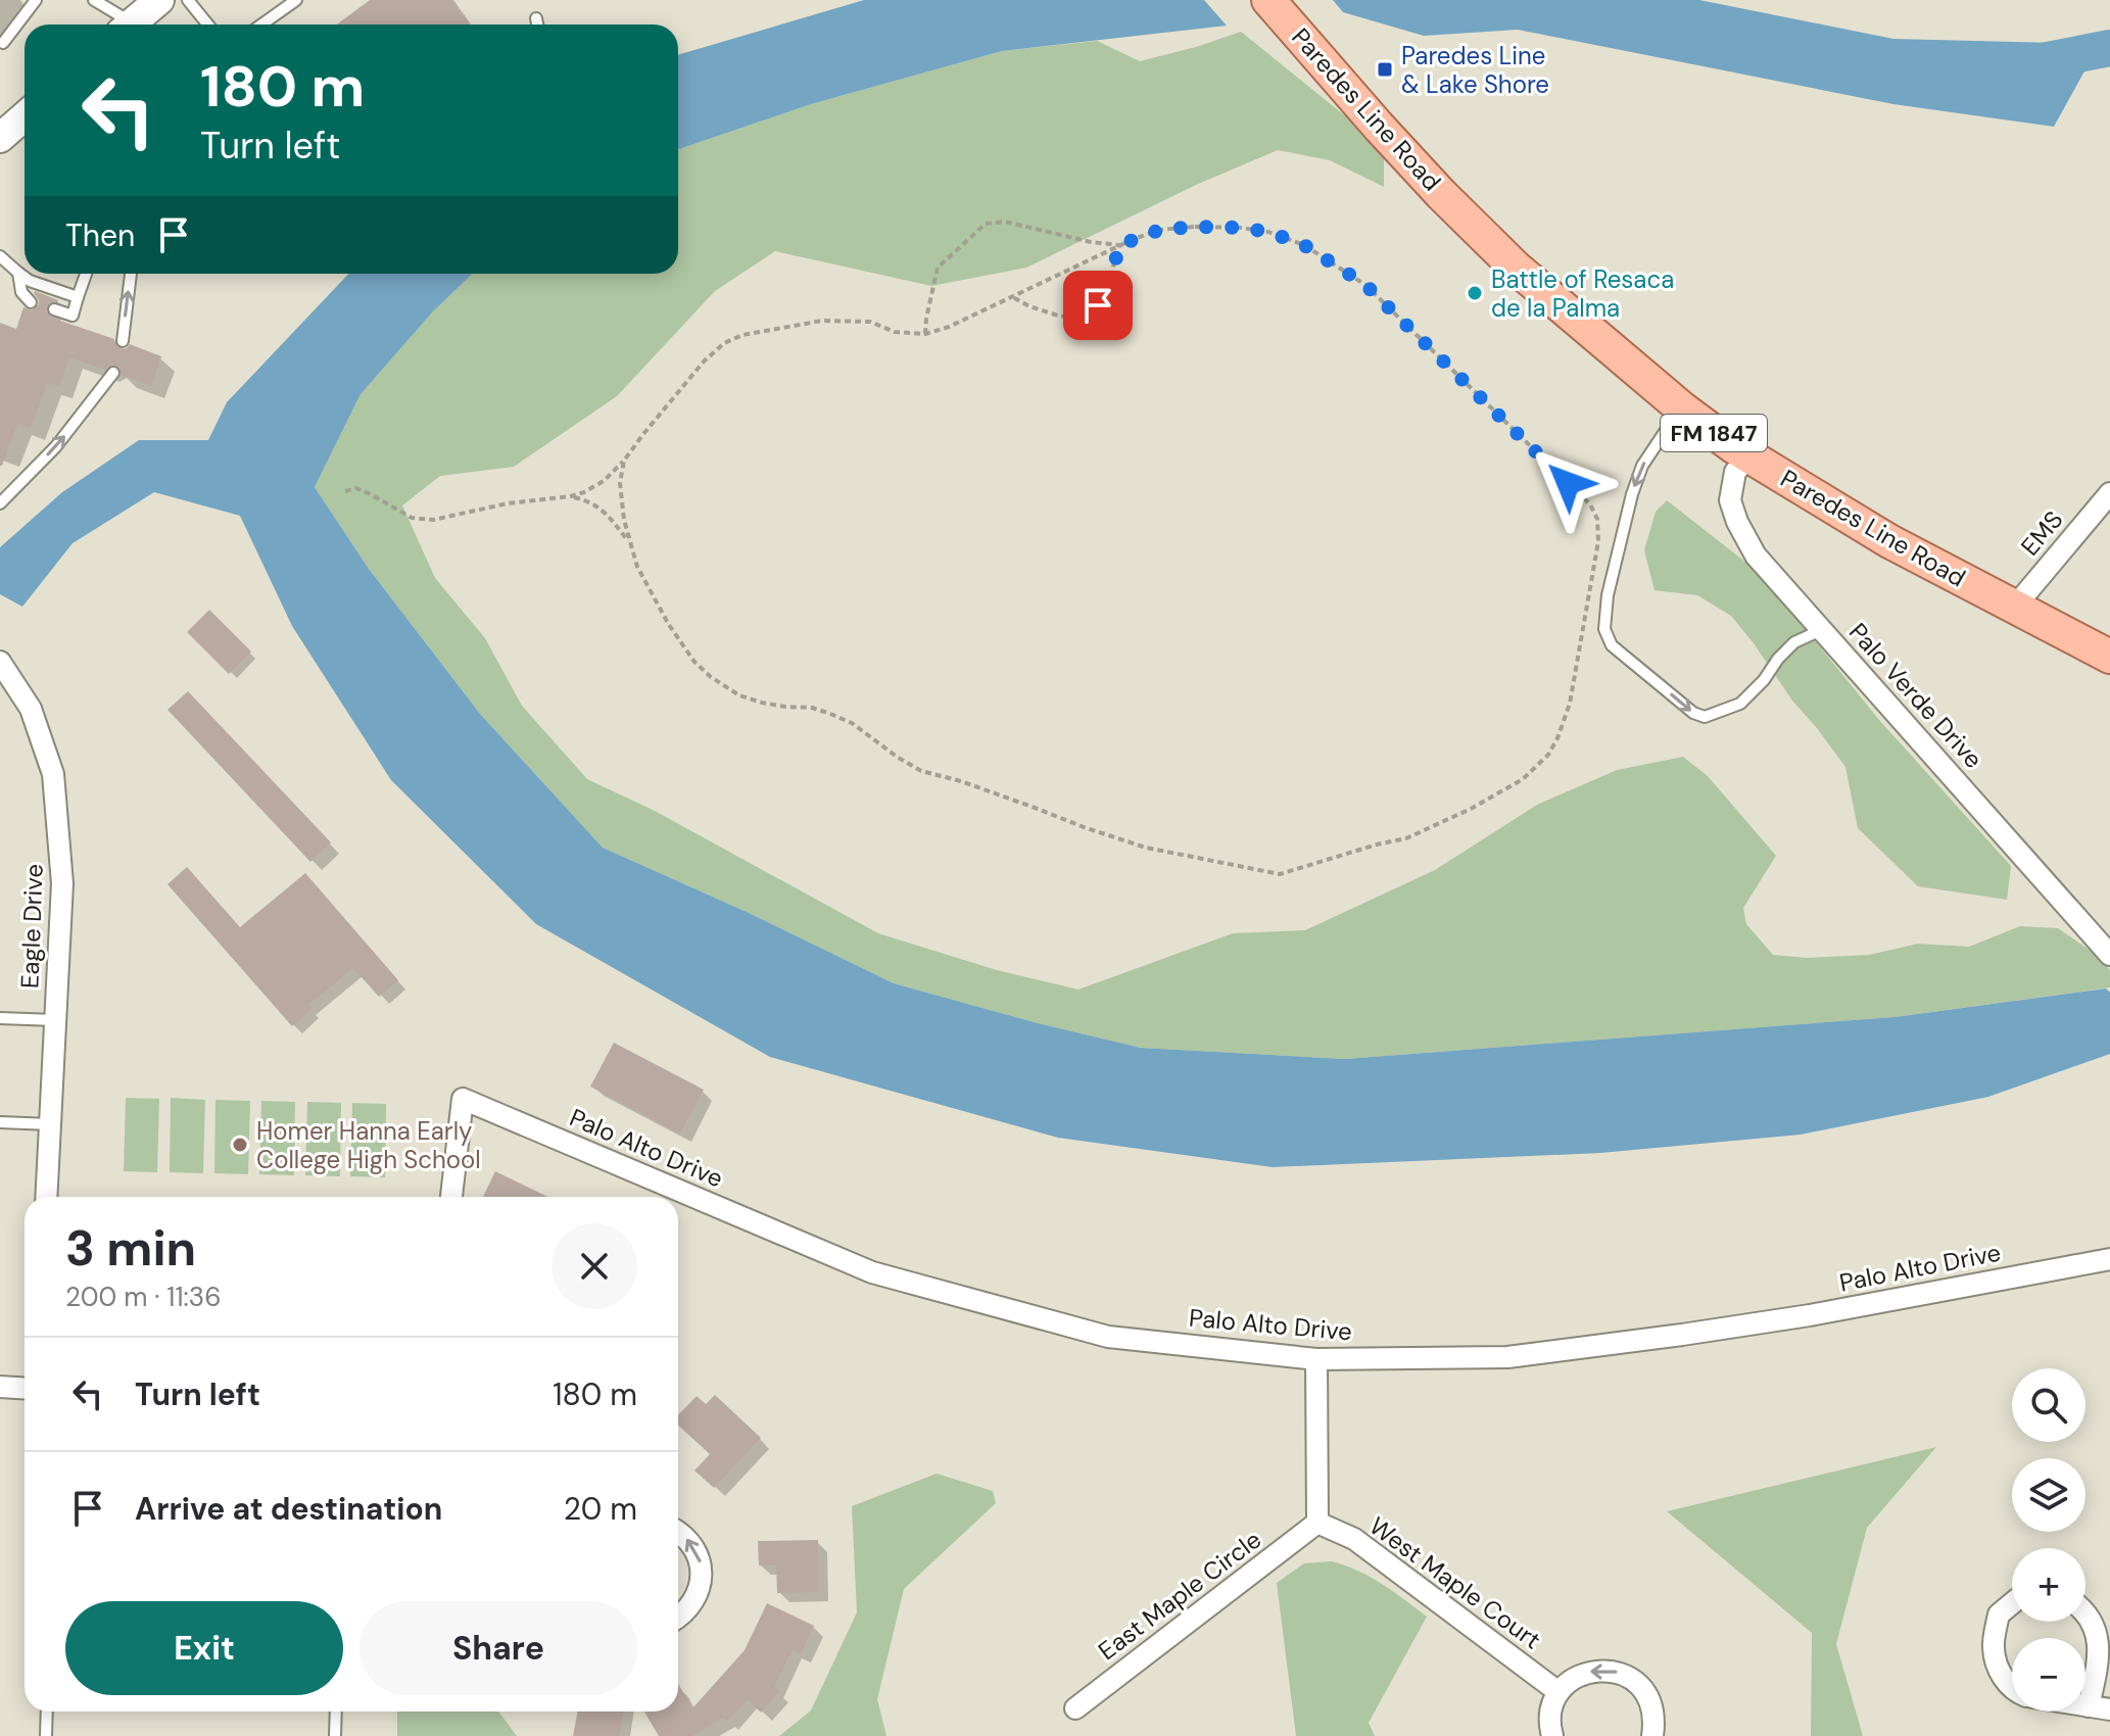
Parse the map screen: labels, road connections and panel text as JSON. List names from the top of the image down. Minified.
{"streets":{"main road":["Paredes Line Road","FM 1847"],"street":["EMS","Palo Verde Drive","Eagle Drive","Palo Alto Drive","West Maple Court","East Maple Circle"]},"crossings":[["Paredes Line Road","EMS"],["Paredes Line Road","Palo Verde Drive"],["West Maple Court","East Maple Circle"]],"places":{"transit":["Paredes Line & Lake Shore"],"other":["Battle of Resaca de la Palma","Homer Hanna Early College High School"]},"page":{"turn":["180 m","Turn left"],"then":"Then","heading":["3 min","200 m · 11:36"],"list":[{"name":"Turn left","value":"180 m"},{"name":"Arrive at destination","value":"20 m"}],"map_buttons":["+","−"],"buttons":["Exit","Share"]}}
